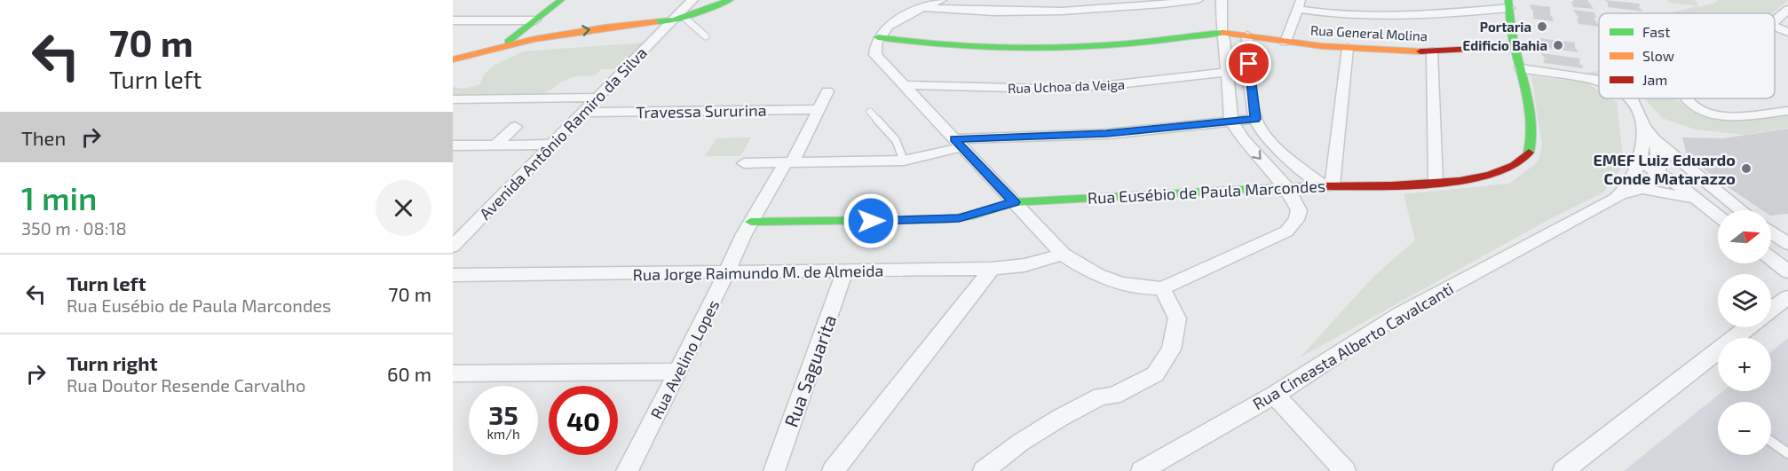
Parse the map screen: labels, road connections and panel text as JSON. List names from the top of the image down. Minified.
{"streets":{"street":["Rua General Molina","Rua Uchoa da Veiga","Travessa Sururina","Avenida Antônio Ramiro da Silva","Rua Eusébio de Paula Marcondes","Rua Jorge Raimundo M. de Almeida","Rua Cineasta Alberto Cavalcanti","Rua Avelino Lopes","Rua Saguarita"]},"crossings":[["Rua General Molina","Rua Eusébio de Paula Marcondes"],["Travessa Sururina","Avenida Antônio Ramiro da Silva"],["Travessa Sururina","Rua Avelino Lopes"],["Rua Eusébio de Paula Marcondes","Rua Cineasta Alberto Cavalcanti"],["Rua Eusébio de Paula Marcondes","Rua Avelino Lopes"],["Rua Jorge Raimundo M. de Almeida","Rua Avelino Lopes"],["Rua Jorge Raimundo M. de Almeida","Rua Saguarita"]],"places":["Portaria","Edificio Bahia","EMEF Luiz Eduardo Conde Matarazzo"],"legend":["Fast","Slow","Jam"],"north":"right","page":{"turn":["70 m","Turn left"],"then":"Then","heading":["1 min","350 m · 08:18"],"map_buttons":["+","−"],"list":[{"name":"Turn left","note":"Rua Eusébio de Paula Marcondes","value":"70 m"},{"name":"Turn right","note":"Rua Doutor Resende Carvalho","value":"60 m"}],"speed":"35 km/h","limit":"40"}}
